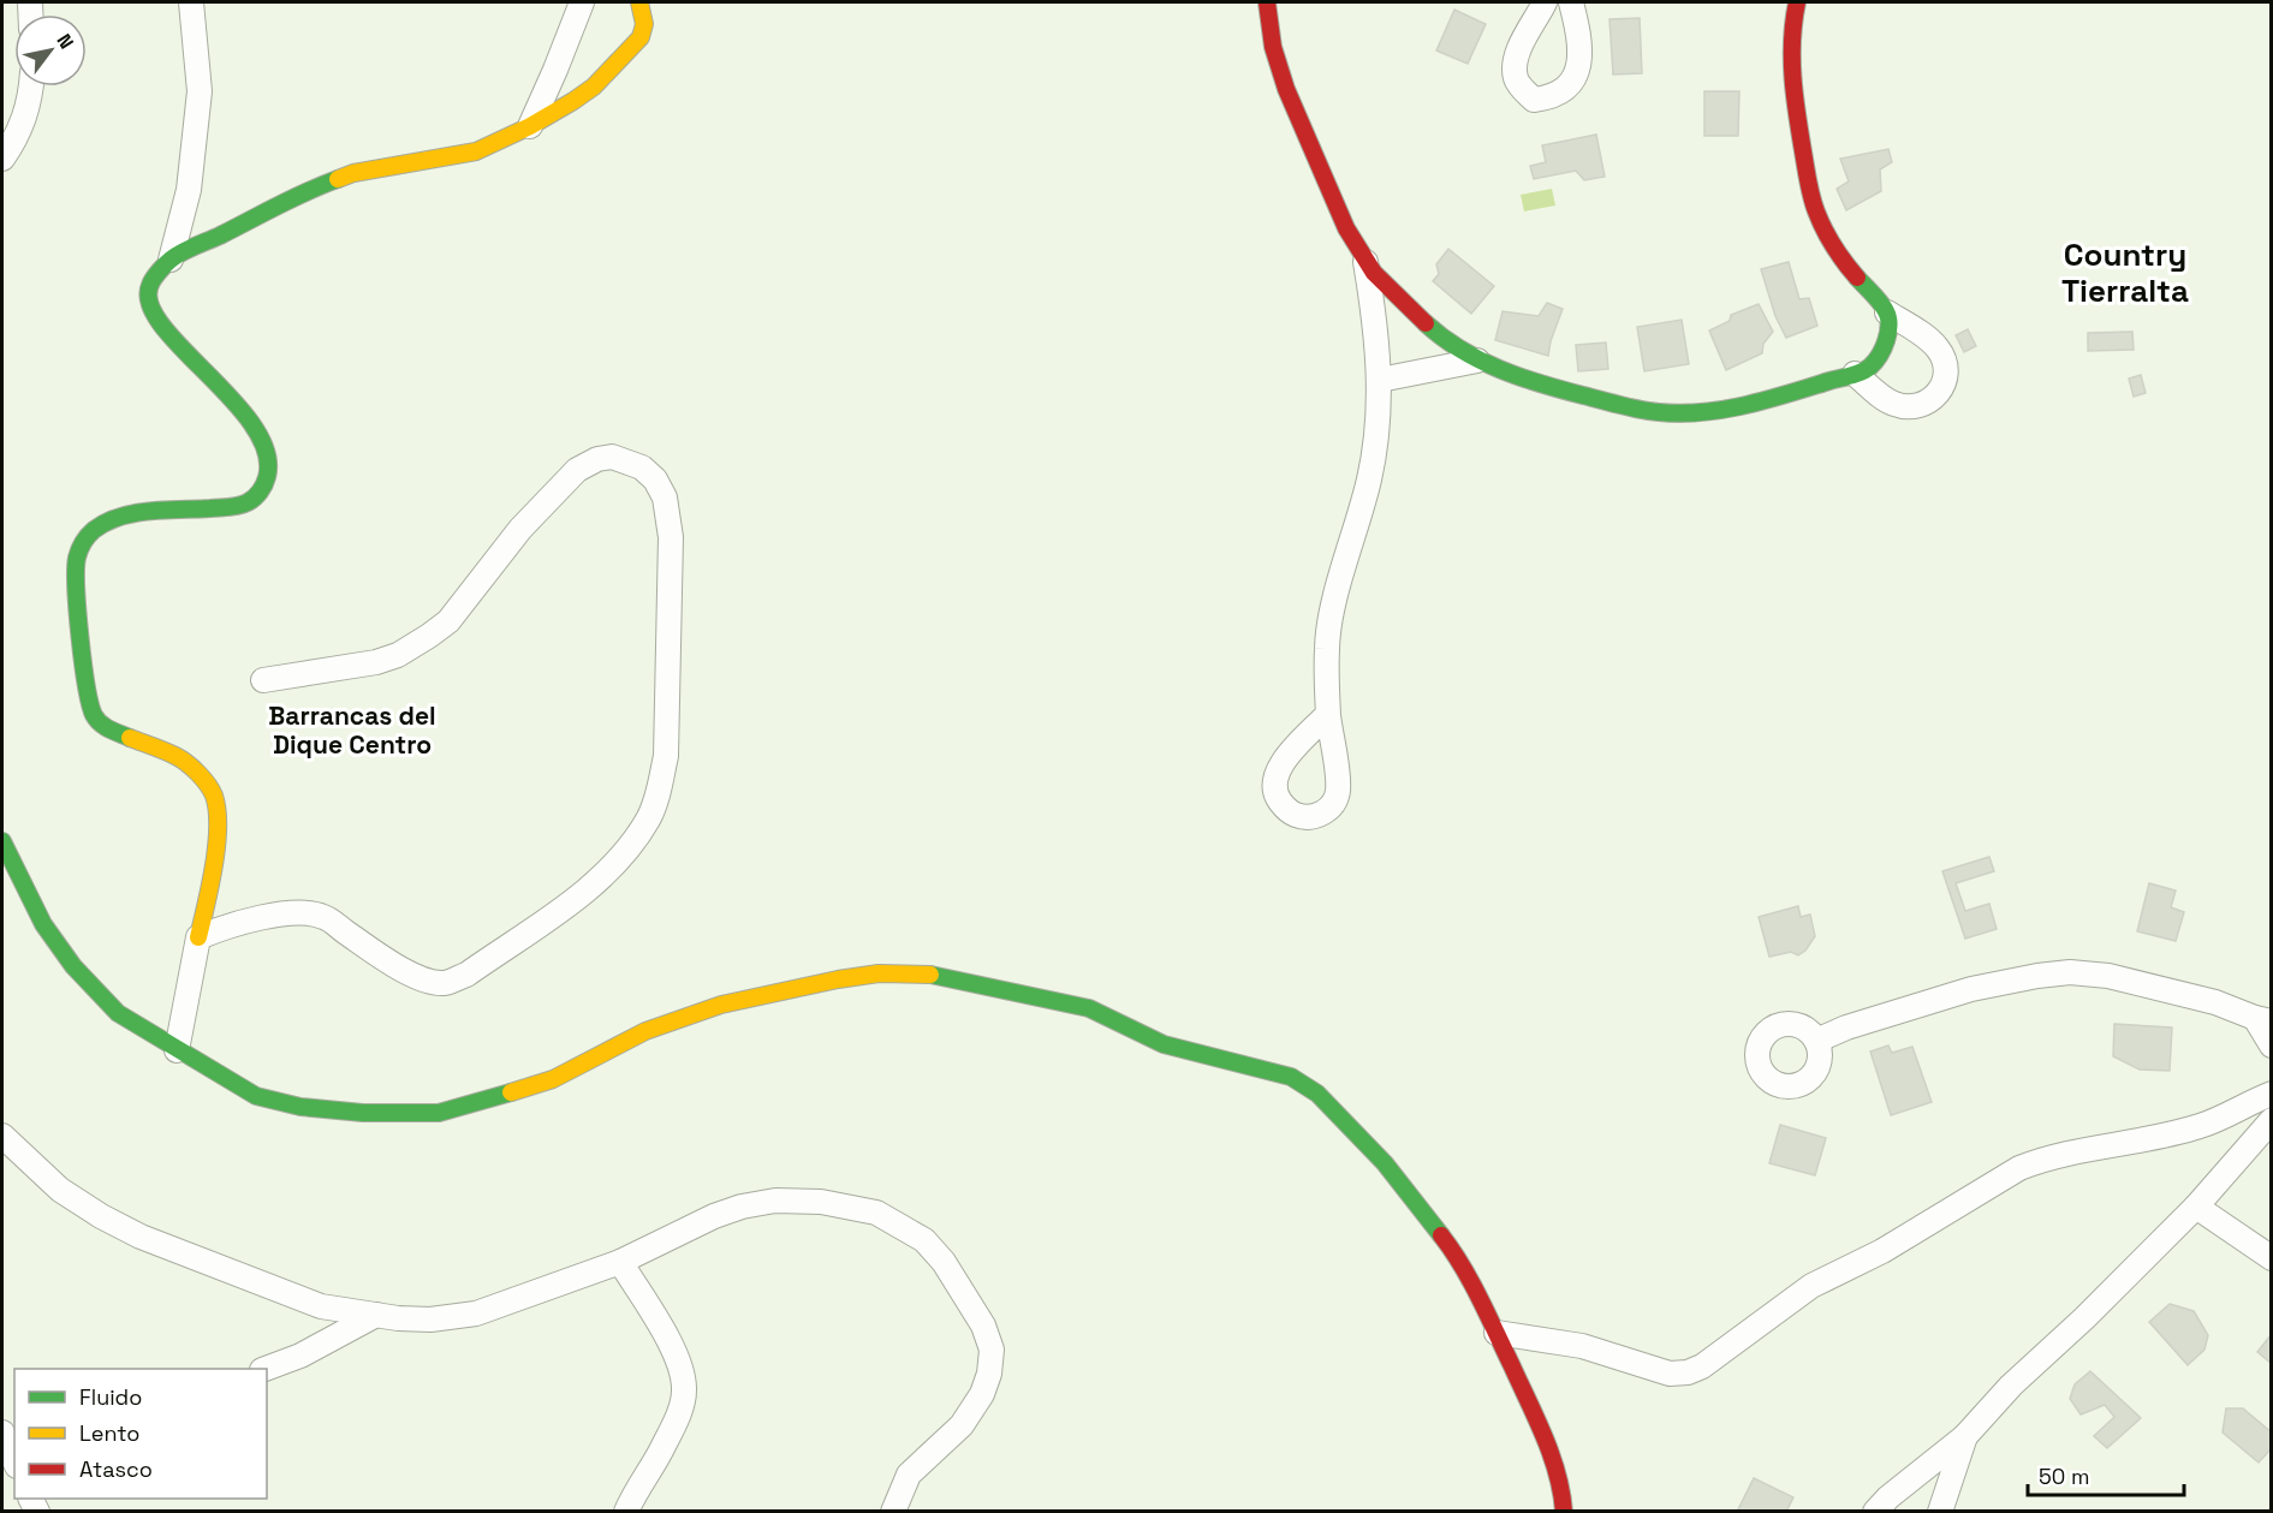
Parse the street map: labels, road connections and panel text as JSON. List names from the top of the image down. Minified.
{"districts":["Country Tierralta","Barrancas del Dique Centro"],"legend":["Fluido","Lento","Atasco"],"scale_bar":"50 m","north":"top right"}
